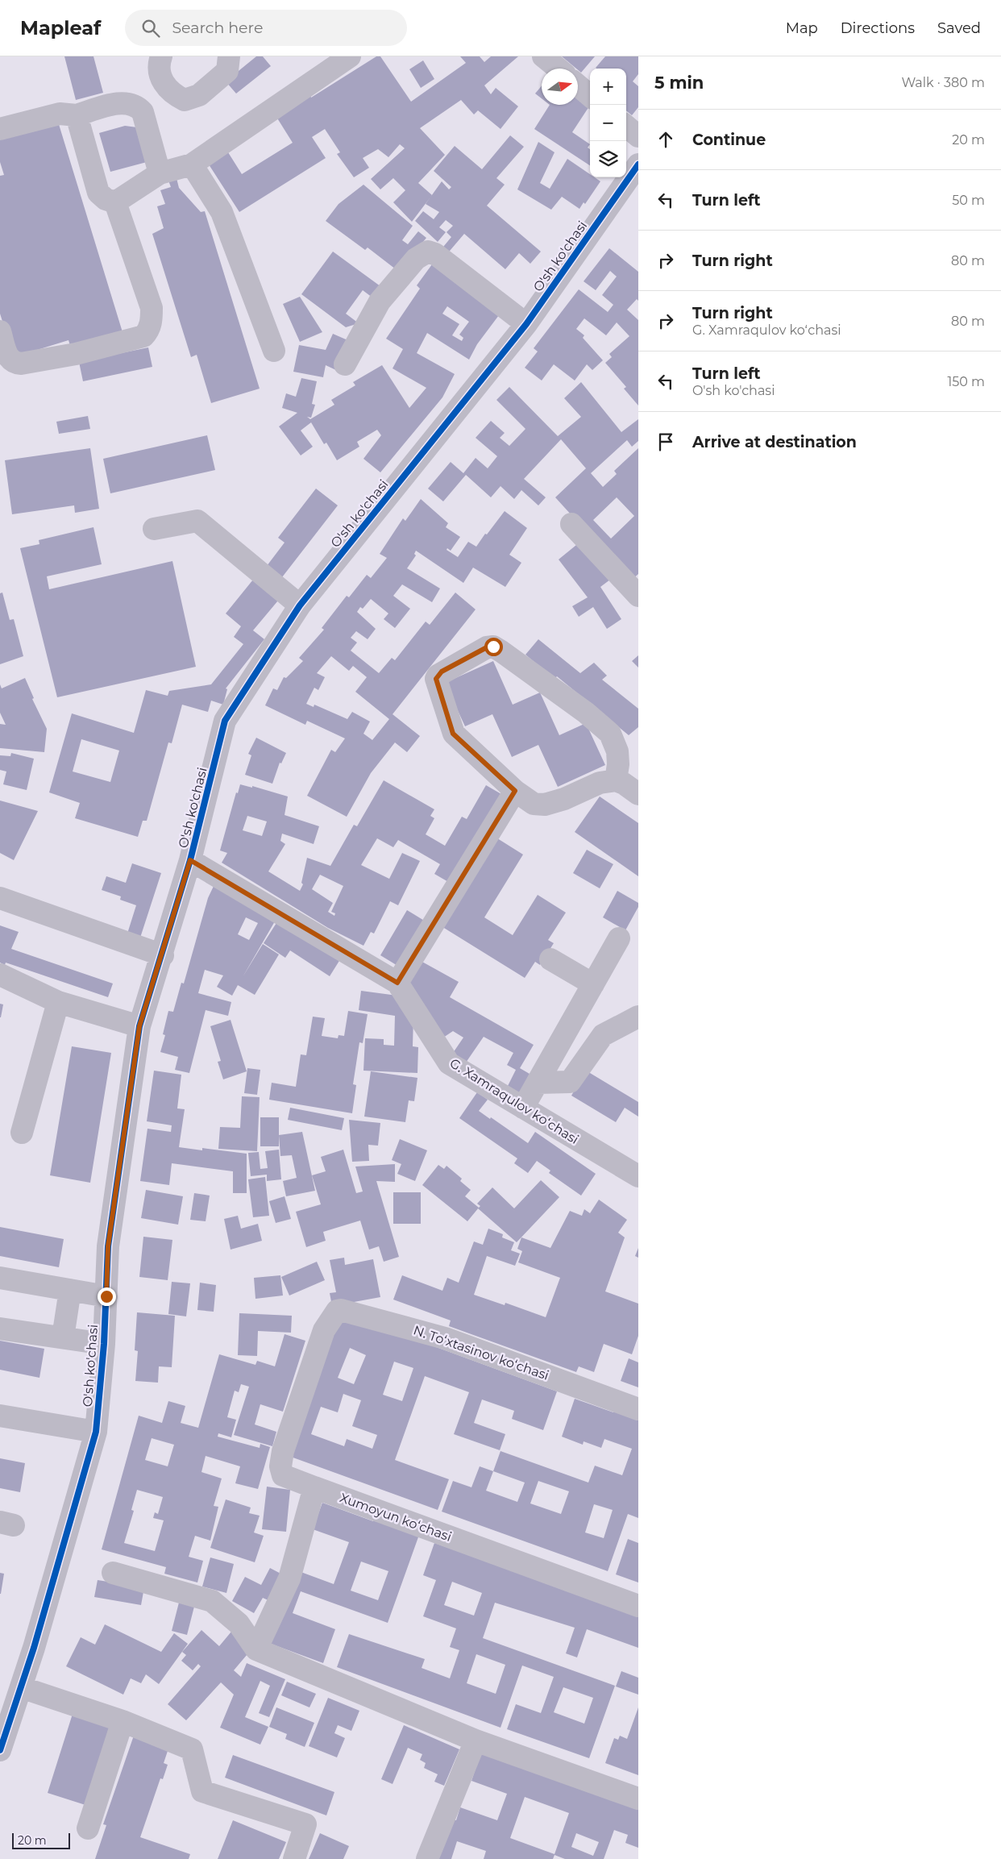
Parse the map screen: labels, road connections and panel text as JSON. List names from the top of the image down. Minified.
{"streets":{"street":["O'sh ko'chasi","G. Xamraqulov koʻchasi","N. Toʻxtasinov koʻchasi","Xumoyun koʻchasi"]},"crossings":[["O'sh ko'chasi","G. Xamraqulov koʻchasi"],["N. Toʻxtasinov koʻchasi","Xumoyun koʻchasi"]],"scale_bar":"20 m","north":"right","page":{"header":"Mapleaf","search":"Search here","nav":["Map","Directions","Saved"],"heading":["5 min","Walk · 380 m"],"map_buttons":["+","−"],"list":[["Continue","20 m"],["Turn left","50 m"],["Turn right","80 m"],["Turn right","G. Xamraqulov koʻchasi","80 m"],["Turn left","O'sh ko'chasi","150 m"],"Arrive at destination"],"scale":"20 m"}}
